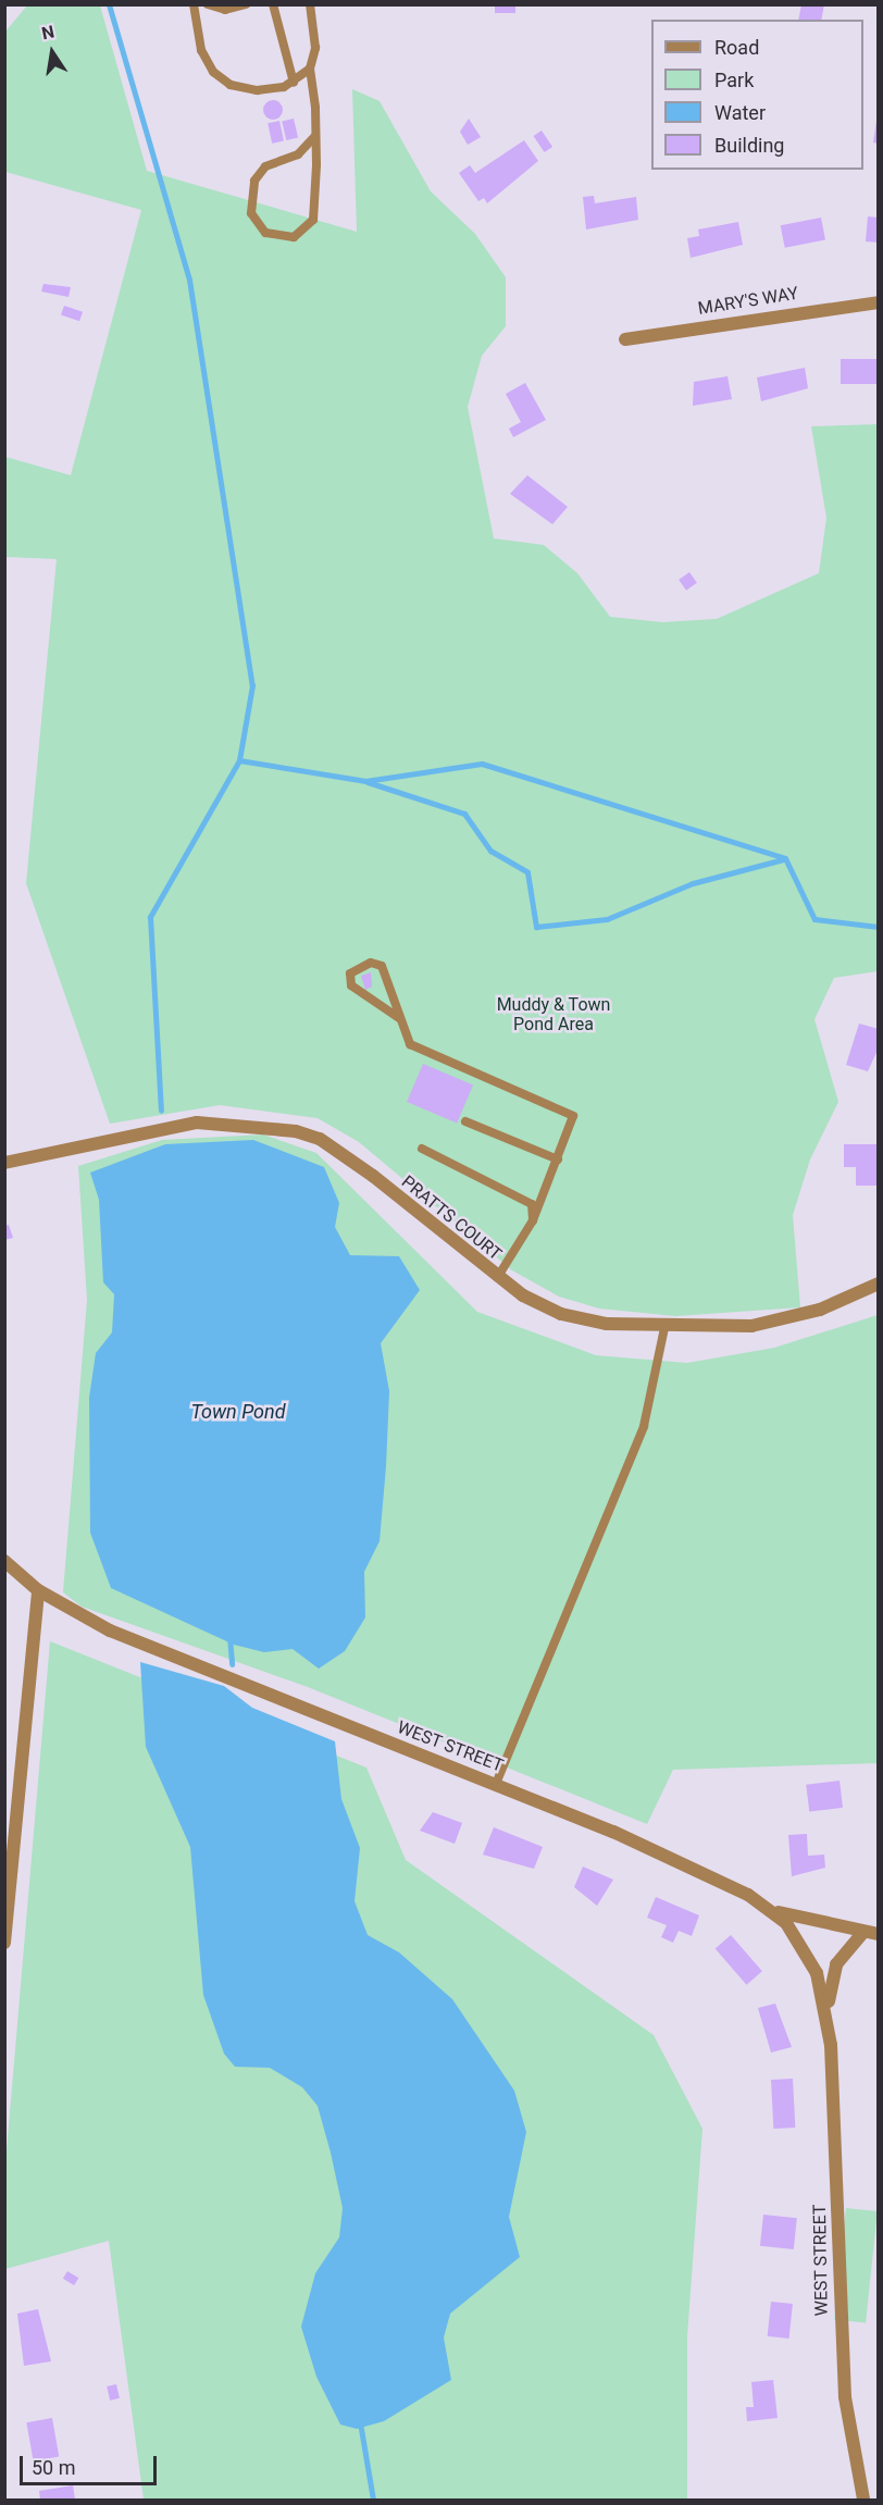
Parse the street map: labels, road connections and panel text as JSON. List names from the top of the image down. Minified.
{"streets":{"street":["MARY'S WAY","PRATTS COURT","WEST STREET"]},"water":["Town Pond"],"parks":["Muddy & Town Pond Area"],"legend":["Road","Park","Water","Building"],"scale_bar":"50 m","north":"top"}
